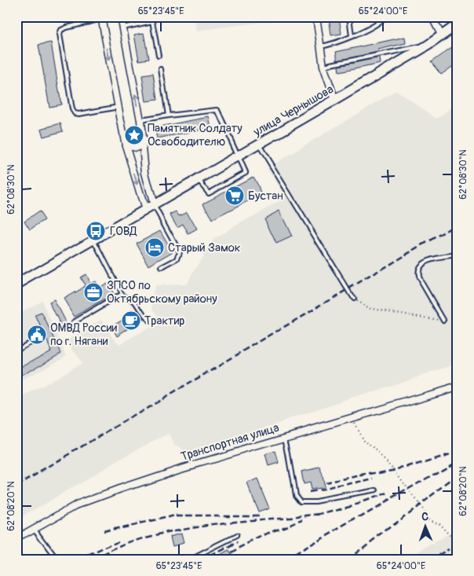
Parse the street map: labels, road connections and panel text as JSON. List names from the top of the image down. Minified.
{"streets":{"main road":["улица Чернышова"],"street":["Транспортная улица"]},"places":{"place":["Памятник Солдату Освободителю"],"supermarket":["Бустан"],"bus stop":["ГОВД"],"hotel":["Старый Замок"],"office":["ЗПСО по Октябрьскому району"],"cafe":["Трактир"],"public building":["ОМВД России по г. Нягани"]},"north":"top","coordinates":["65°23'45\"E","65°24'00\"E","62°08'30\"N","62°08'20\"N"]}
